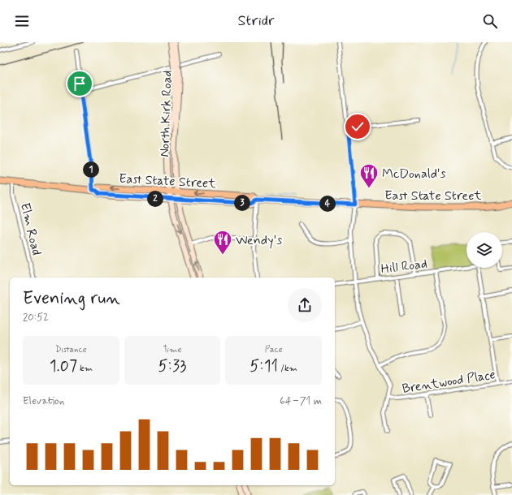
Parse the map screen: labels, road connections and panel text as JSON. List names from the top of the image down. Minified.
{"streets":{"main road":["East State Street"],"street":["North Kirk Road","Elm Road","Hill Road","Brentwood Place"]},"crossings":[["North Kirk Road","East State Street"],["East State Street","Elm Road"]],"places":{"restaurant":["McDonald's","Wendy's"]},"page":{"header":"Stridr","pins":["1","2","3","4"],"heading":["Evening run","20:52"],"stats":[["Distance","1.07 km"],["Time","5:33"],["Pace","5:11 /km"]],"chart":["Elevation","64–71 m"]}}
